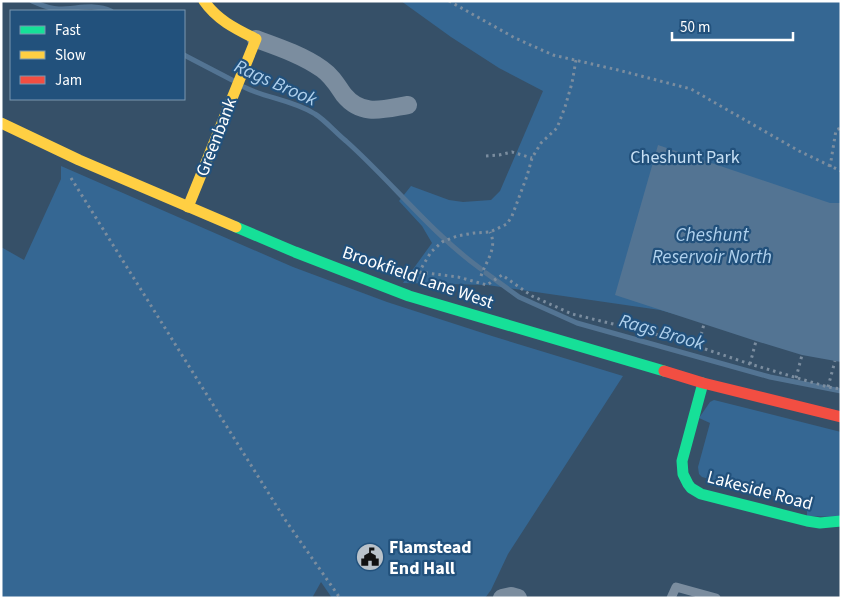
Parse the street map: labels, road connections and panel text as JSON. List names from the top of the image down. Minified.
{"streets":{"main road":["Greenbank","Brookfield Lane West","Lakeside Road"]},"crossings":[["Greenbank","Brookfield Lane West"],["Brookfield Lane West","Lakeside Road"]],"water":["Rags Brook","Cheshunt Reservoir North"],"parks":["Cheshunt Park"],"places":{"public building":["Flamstead End Hall"]},"legend":["Fast","Slow","Jam"],"scale_bar":"50 m"}
